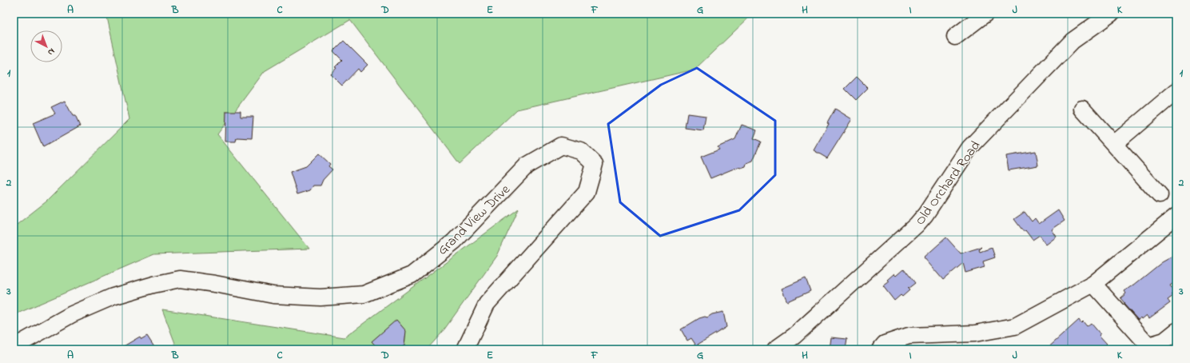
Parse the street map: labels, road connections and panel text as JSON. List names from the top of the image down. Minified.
{"streets":{"street":["Old Orchard Road","Grand View Drive"]},"north":"bottom right","grid":{"columns":["A","B","C","D","E","F","G","H","I","J","K"],"rows":["1","2","3"]}}
